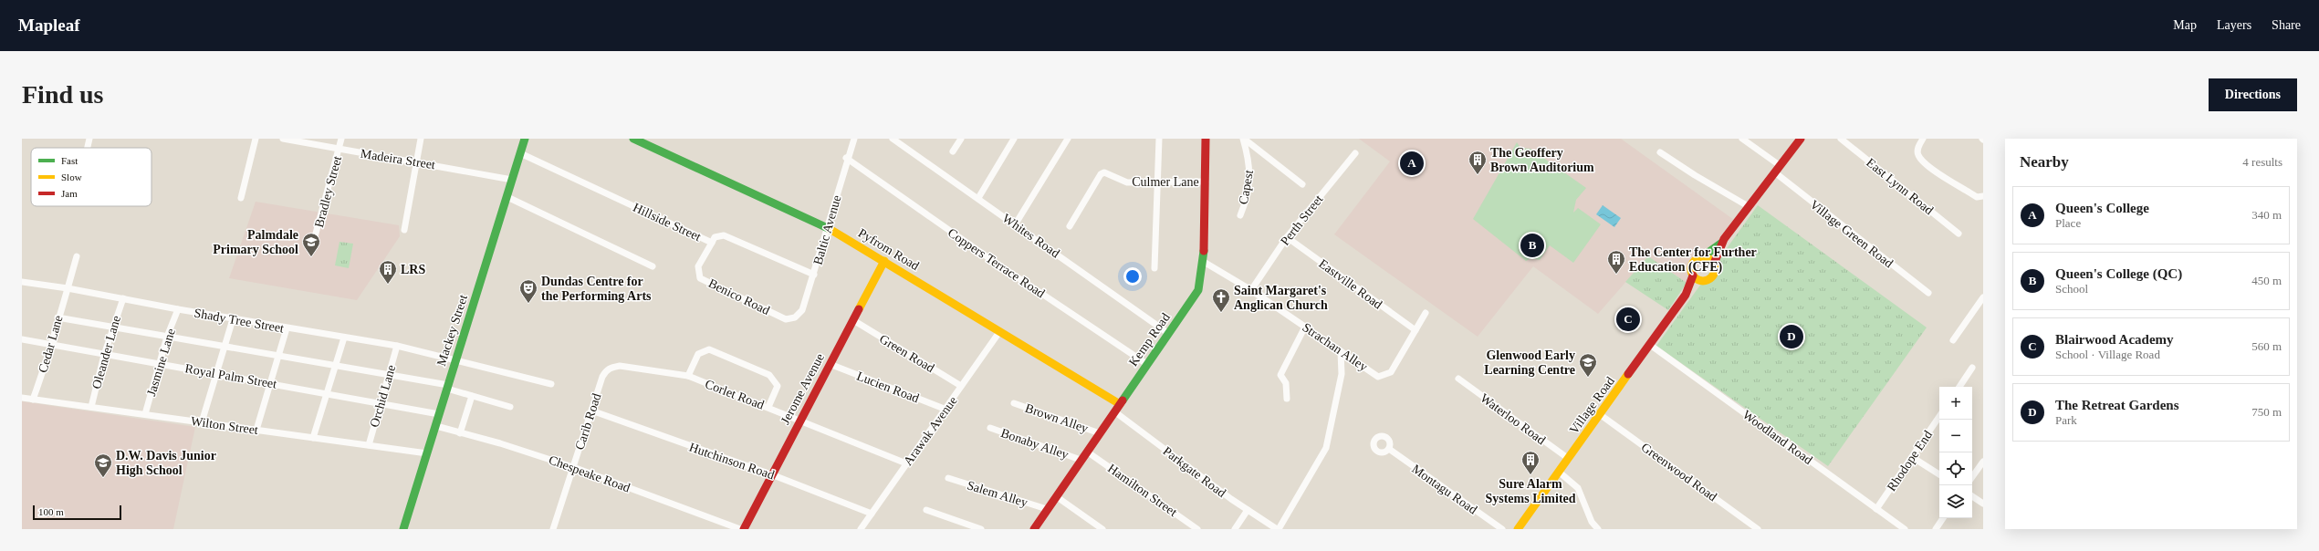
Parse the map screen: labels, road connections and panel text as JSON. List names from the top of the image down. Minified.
{"streets":{"street":["Madeira Street","Culmer Lane","East Lynn Road","Capest","Bradley Street","Perth Street","Hillside Street","Baltic Avenue","Village Green Road","Whites Road","Pyfrom Road","Coppers Terrace Road","Eastville Road","Benico Road","Shady Tree Street","Mackey Street","Kemp Road","Cedar Lane","Strachan Alley","Oleander Lane","Green Road","Jasmine Lane","Royal Palm Street","Lucien Road","Jerome Avenue","Corlet Road","Orchid Lane","Village Road","Brown Alley","Waterloo Road","Carib Road","Wilton Street","Arawak Avenue","Woodland Road","Bonaby Alley","Hutchinson Road","Rhodope End","Parkgate Road","Greenwood Road","Chespeake Road","Montagu Road","Hamilton Street","Salem Alley"]},"crossings":[["Madeira Street","Bradley Street"],["Madeira Street","Mackey Street"],["Culmer Lane","Kemp Road"],["Perth Street","Eastville Road"],["Perth Street","Strachan Alley"],["Hillside Street","Baltic Avenue"],["Hillside Street","Benico Road"],["Hillside Street","Mackey Street"],["Baltic Avenue","Pyfrom Road"],["Baltic Avenue","Coppers Terrace Road"],["Baltic Avenue","Benico Road"],["Village Green Road","Village Road"],["Whites Road","Kemp Road"],["Pyfrom Road","Kemp Road"],["Pyfrom Road","Jerome Avenue"],["Pyfrom Road","Arawak Avenue"],["Coppers Terrace Road","Kemp Road"],["Eastville Road","Strachan Alley"],["Shady Tree Street","Mackey Street"],["Shady Tree Street","Cedar Lane"],["Shady Tree Street","Oleander Lane"],["Shady Tree Street","Jasmine Lane"],["Shady Tree Street","Orchid Lane"],["Mackey Street","Royal Palm Street"],["Mackey Street","Wilton Street"],["Mackey Street","Chespeake Road"],["Kemp Road","Strachan Alley"],["Kemp Road","Brown Alley"],["Kemp Road","Bonaby Alley"],["Kemp Road","Parkgate Road"],["Kemp Road","Hamilton Street"],["Kemp Road","Salem Alley"],["Cedar Lane","Royal Palm Street"],["Cedar Lane","Wilton Street"],["Oleander Lane","Royal Palm Street"],["Oleander Lane","Wilton Street"],["Green Road","Jerome Avenue"],["Green Road","Arawak Avenue"],["Jasmine Lane","Royal Palm Street"],["Jasmine Lane","Wilton Street"],["Royal Palm Street","Orchid Lane"],["Lucien Road","Jerome Avenue"],["Lucien Road","Arawak Avenue"],["Jerome Avenue","Corlet Road"],["Jerome Avenue","Hutchinson Road"],["Corlet Road","Carib Road"],["Corlet Road","Arawak Avenue"],["Orchid Lane","Wilton Street"],["Village Road","Waterloo Road"],["Village Road","Woodland Road"],["Village Road","Greenwood Road"],["Carib Road","Hutchinson Road"],["Carib Road","Chespeake Road"],["Arawak Avenue","Hutchinson Road"],["Woodland Road","Rhodope End"]],"places":{"building":["The Geoffery Brown Auditorium","The Center for Further Education (CFE)","LRS","Sure Alarm Systems Limited"],"school or university":["Palmdale Primary School","Glenwood Early Learning Centre","D.W. Davis Junior High School"],"theatre":["Dundas Centre for the Performing Arts"],"church":["Saint Margaret's Anglican Church"]},"legend":["Fast","Slow","Jam"],"scale_bar":"100 m","page":{"header":"Mapleaf","nav":["Map","Layers","Share"],"buttons":"Directions","title":"Find us","heading":["Nearby","4 results"],"pins":["A","B","C","D"],"list":[{"mark":"A","name":"Queen's College","note":"Place","value":"340 m"},{"mark":"B","name":"Queen's College (QC)","note":"School","value":"450 m"},{"mark":"C","name":"Blairwood Academy","note":"School · Village Road","value":"560 m"},{"mark":"D","name":"The Retreat Gardens","note":"Park","value":"750 m"}],"map_buttons":["+","−"],"scale":"100 m"}}
